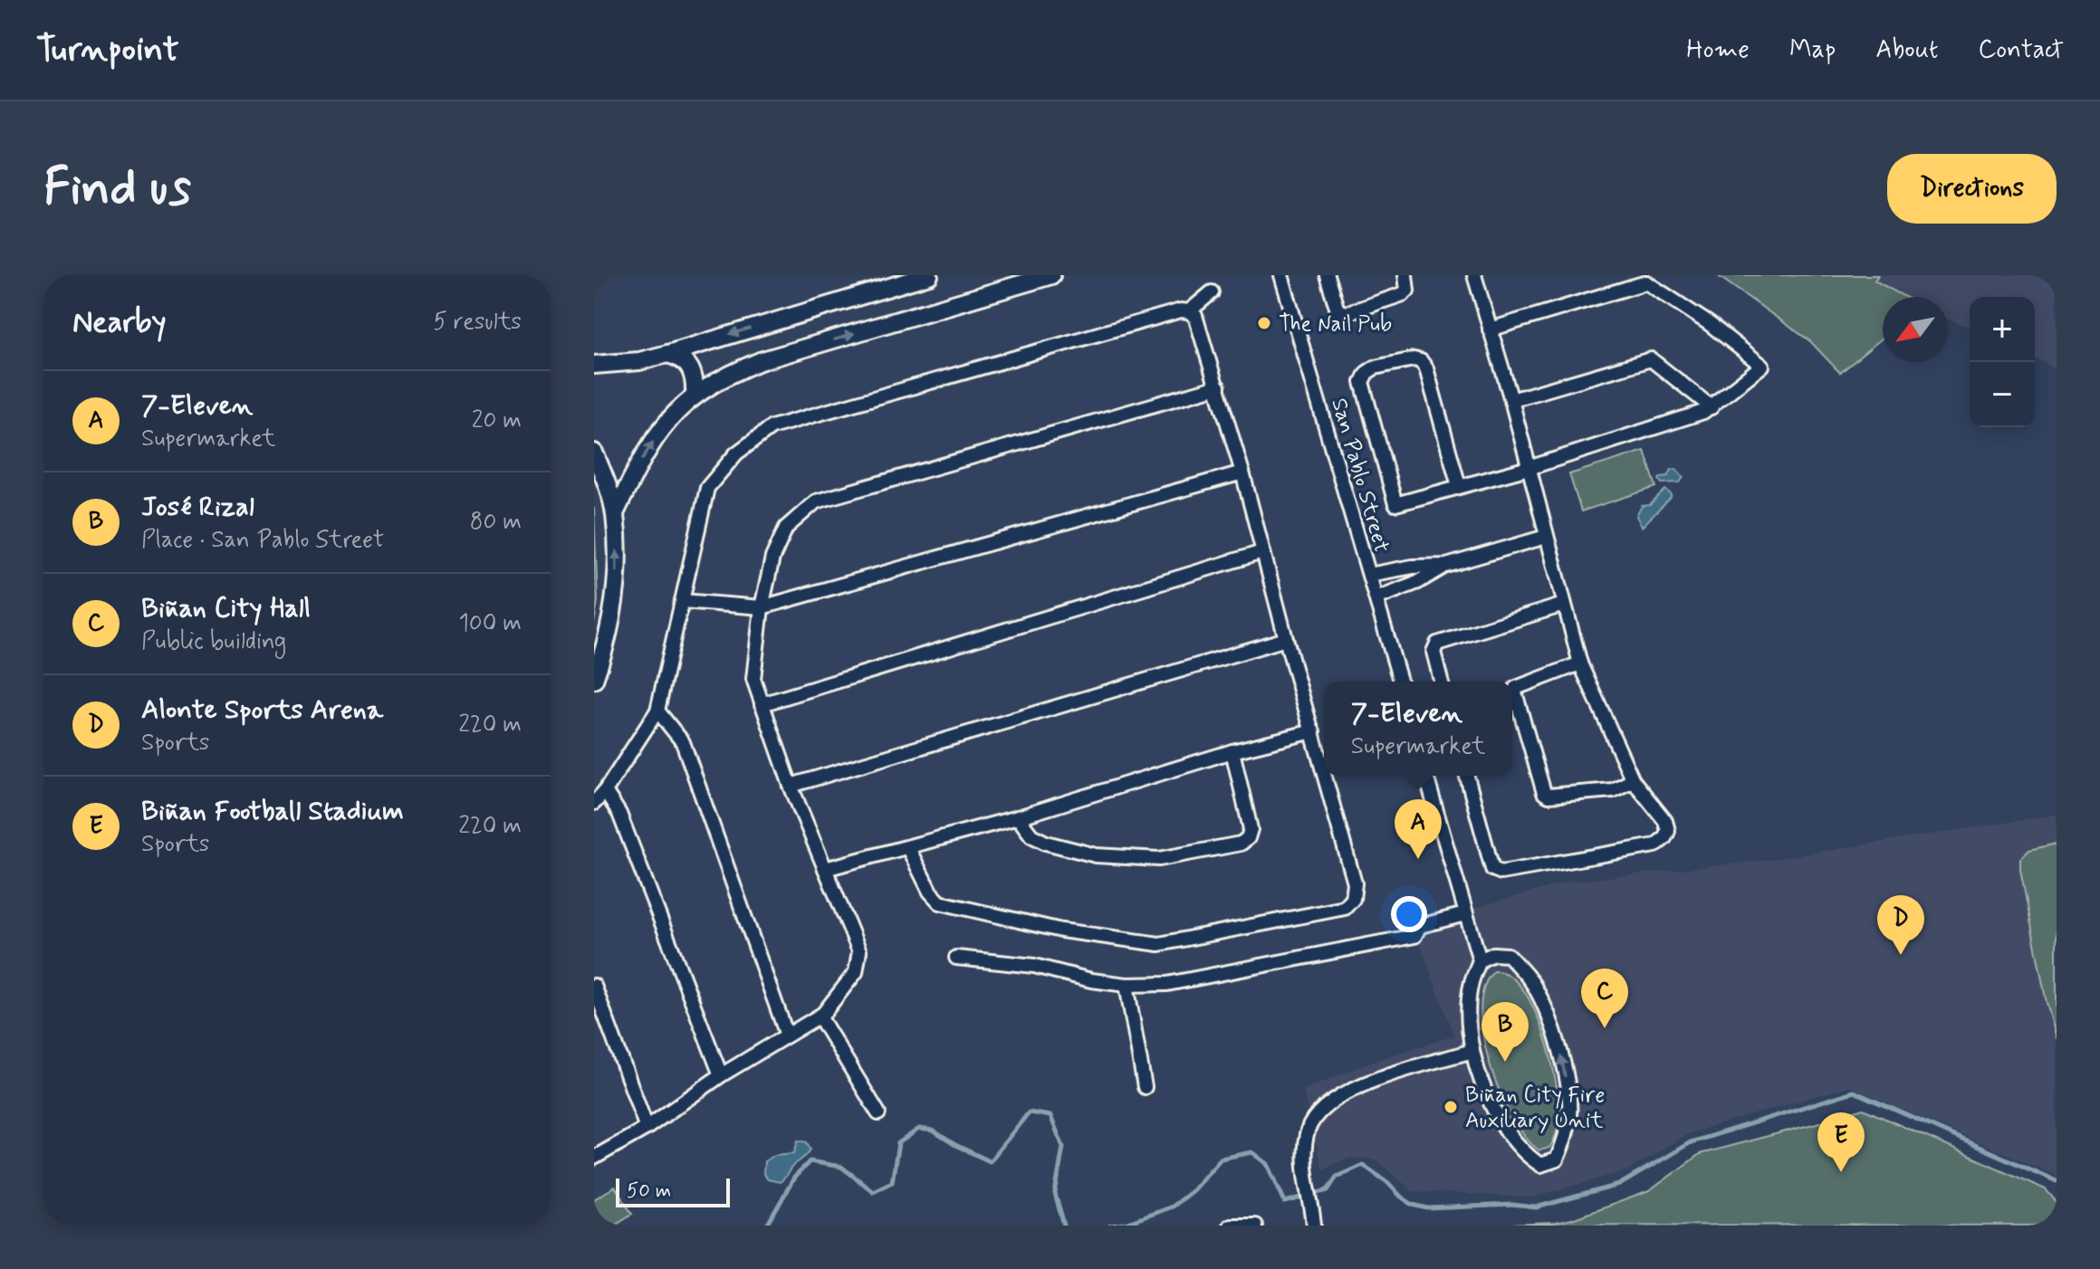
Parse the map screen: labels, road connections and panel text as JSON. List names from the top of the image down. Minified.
{"streets":{"street":["San Pablo Street"]},"places":["The Nail Pub","Biñan City Fire Auxiliary Unit"],"scale_bar":"50 m","north":"bottom left","page":{"header":"Turnpoint","nav":["Home","Map","About","Contact"],"buttons":"Directions","title":"Find us","heading":["Nearby","5 results"],"map_buttons":["+","−"],"list":[{"mark":"A","name":"7-Eleven","note":"Supermarket","value":"20 m"},{"mark":"B","name":"José Rizal","note":"Place · San Pablo Street","value":"80 m"},{"mark":"C","name":"Biñan City Hall","note":"Public building","value":"100 m"},{"mark":"D","name":"Alonte Sports Arena","note":"Sports","value":"220 m"},{"mark":"E","name":"Biñan Football Stadium","note":"Sports","value":"220 m"}],"popup":["7-Eleven","Supermarket"],"pins":["A","D","C","B","E"],"scale":"50 m"}}
